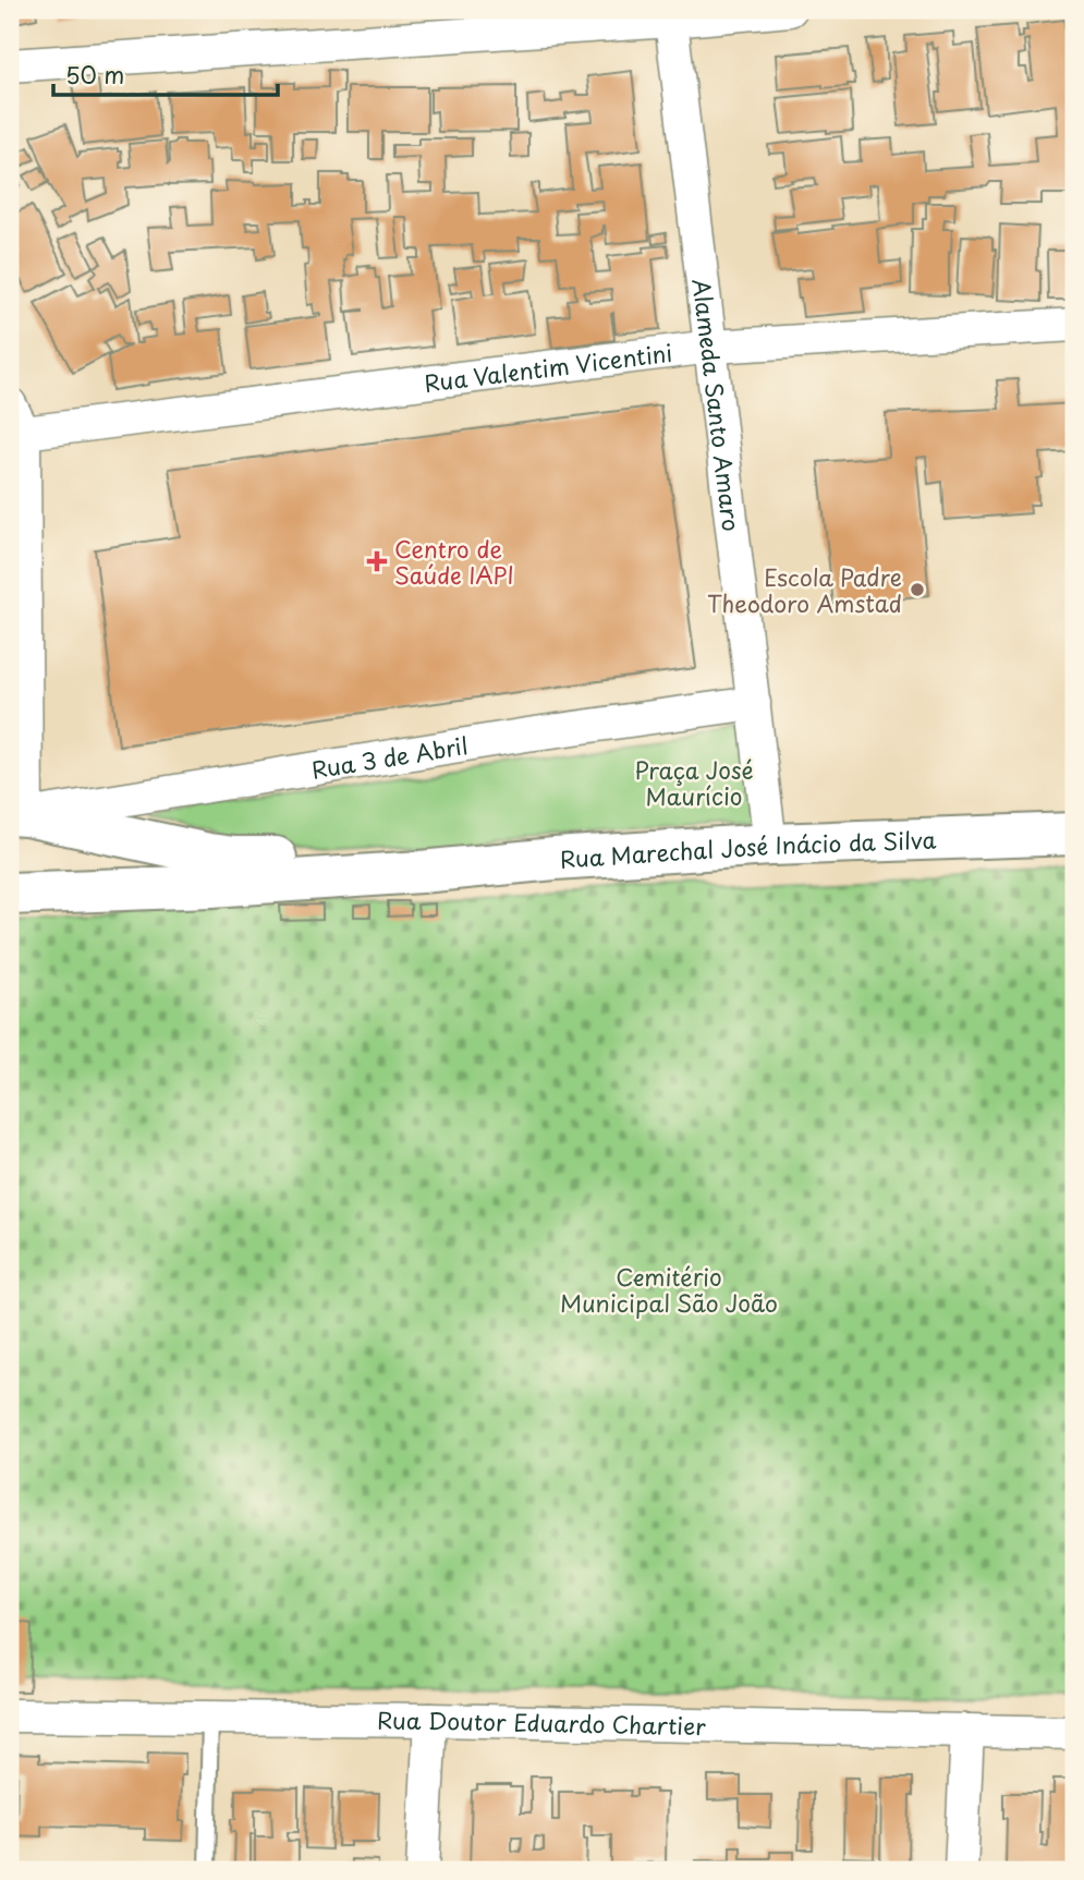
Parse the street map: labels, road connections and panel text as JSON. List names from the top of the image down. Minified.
{"streets":{"main road":["Rua Marechal José Inácio da Silva"],"street":["Rua Valentim Vicentini","Alameda Santo Amaro","Rua 3 de Abril","Rua Doutor Eduardo Chartier"]},"crossings":[["Rua Valentim Vicentini","Alameda Santo Amaro"],["Alameda Santo Amaro","Rua 3 de Abril"],["Alameda Santo Amaro","Rua Marechal José Inácio da Silva"],["Rua 3 de Abril","Rua Marechal José Inácio da Silva"]],"parks":["Praça José Maurício","Cemitério Municipal São João"],"places":{"health":["Centro de Saúde IAPI"],"other":["Escola Padre Theodoro Amstad"]},"scale_bar":"50 m"}
